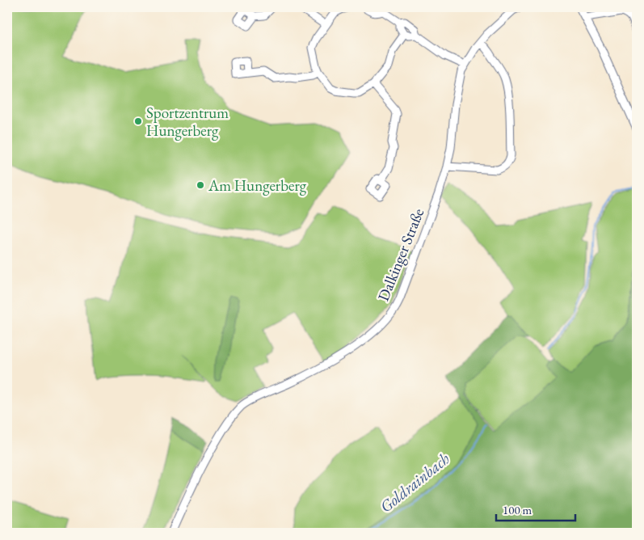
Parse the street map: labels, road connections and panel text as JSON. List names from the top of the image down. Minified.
{"streets":{"street":["Dalkinger Straße"]},"water":["Goldrainbach"],"places":["Sportzentrum Hungerberg","Am Hungerberg"],"scale_bar":"100 m"}
